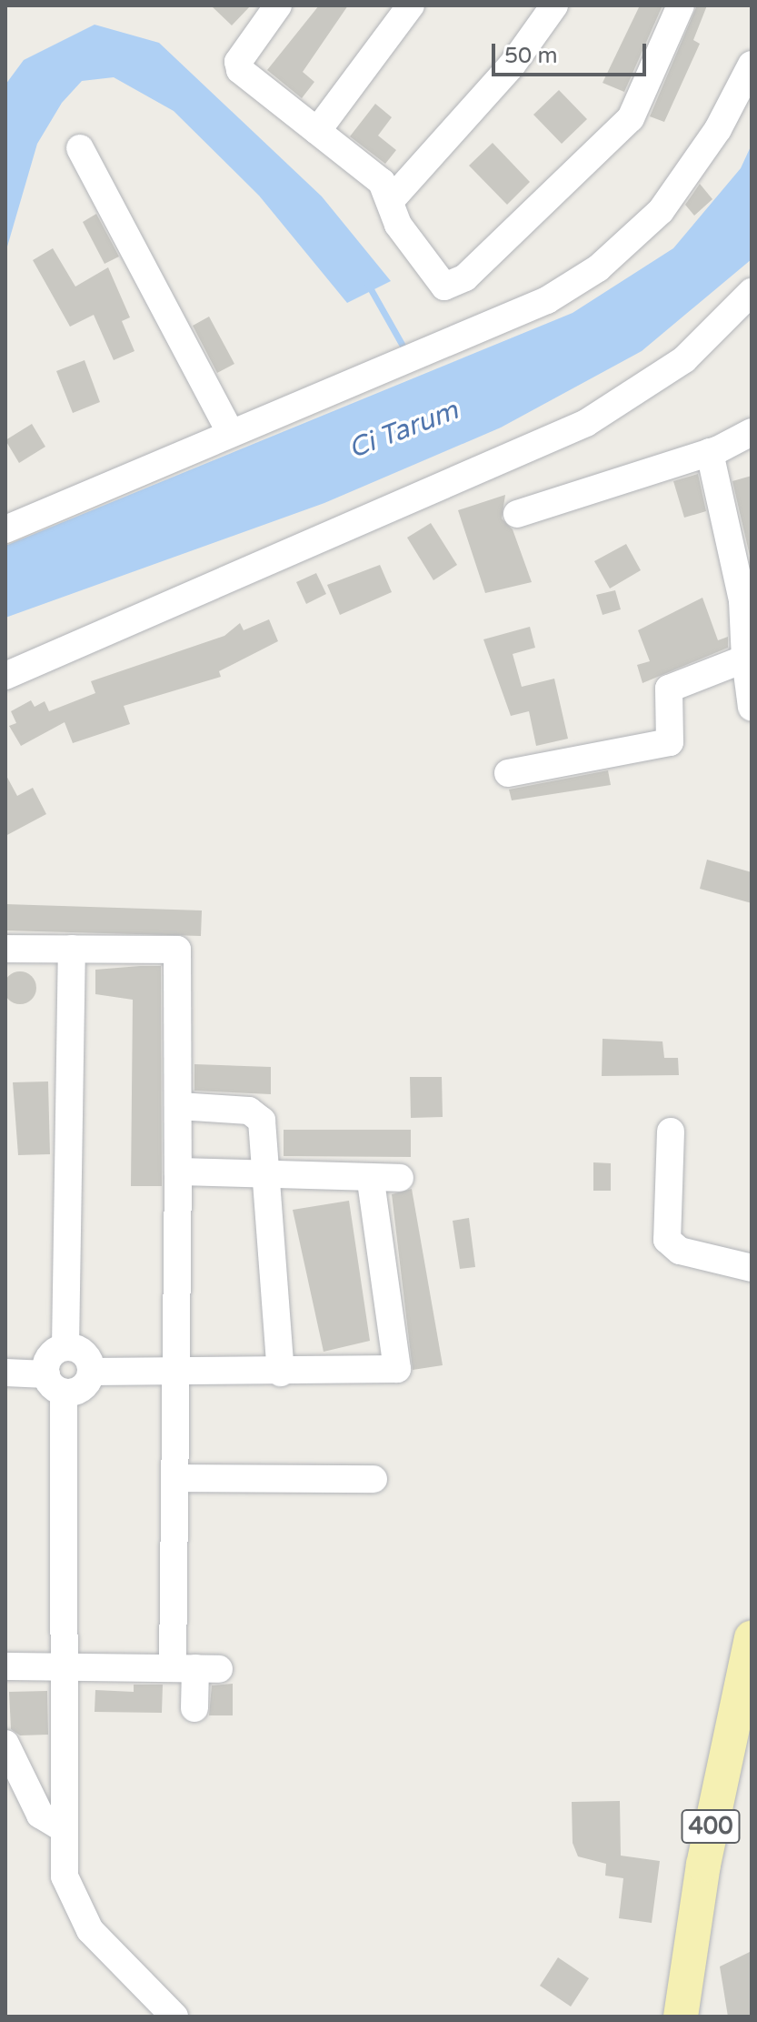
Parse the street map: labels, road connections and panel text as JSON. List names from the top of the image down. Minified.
{"streets":{"main road":["400"]},"water":["Ci Tarum"],"scale_bar":"50 m"}
